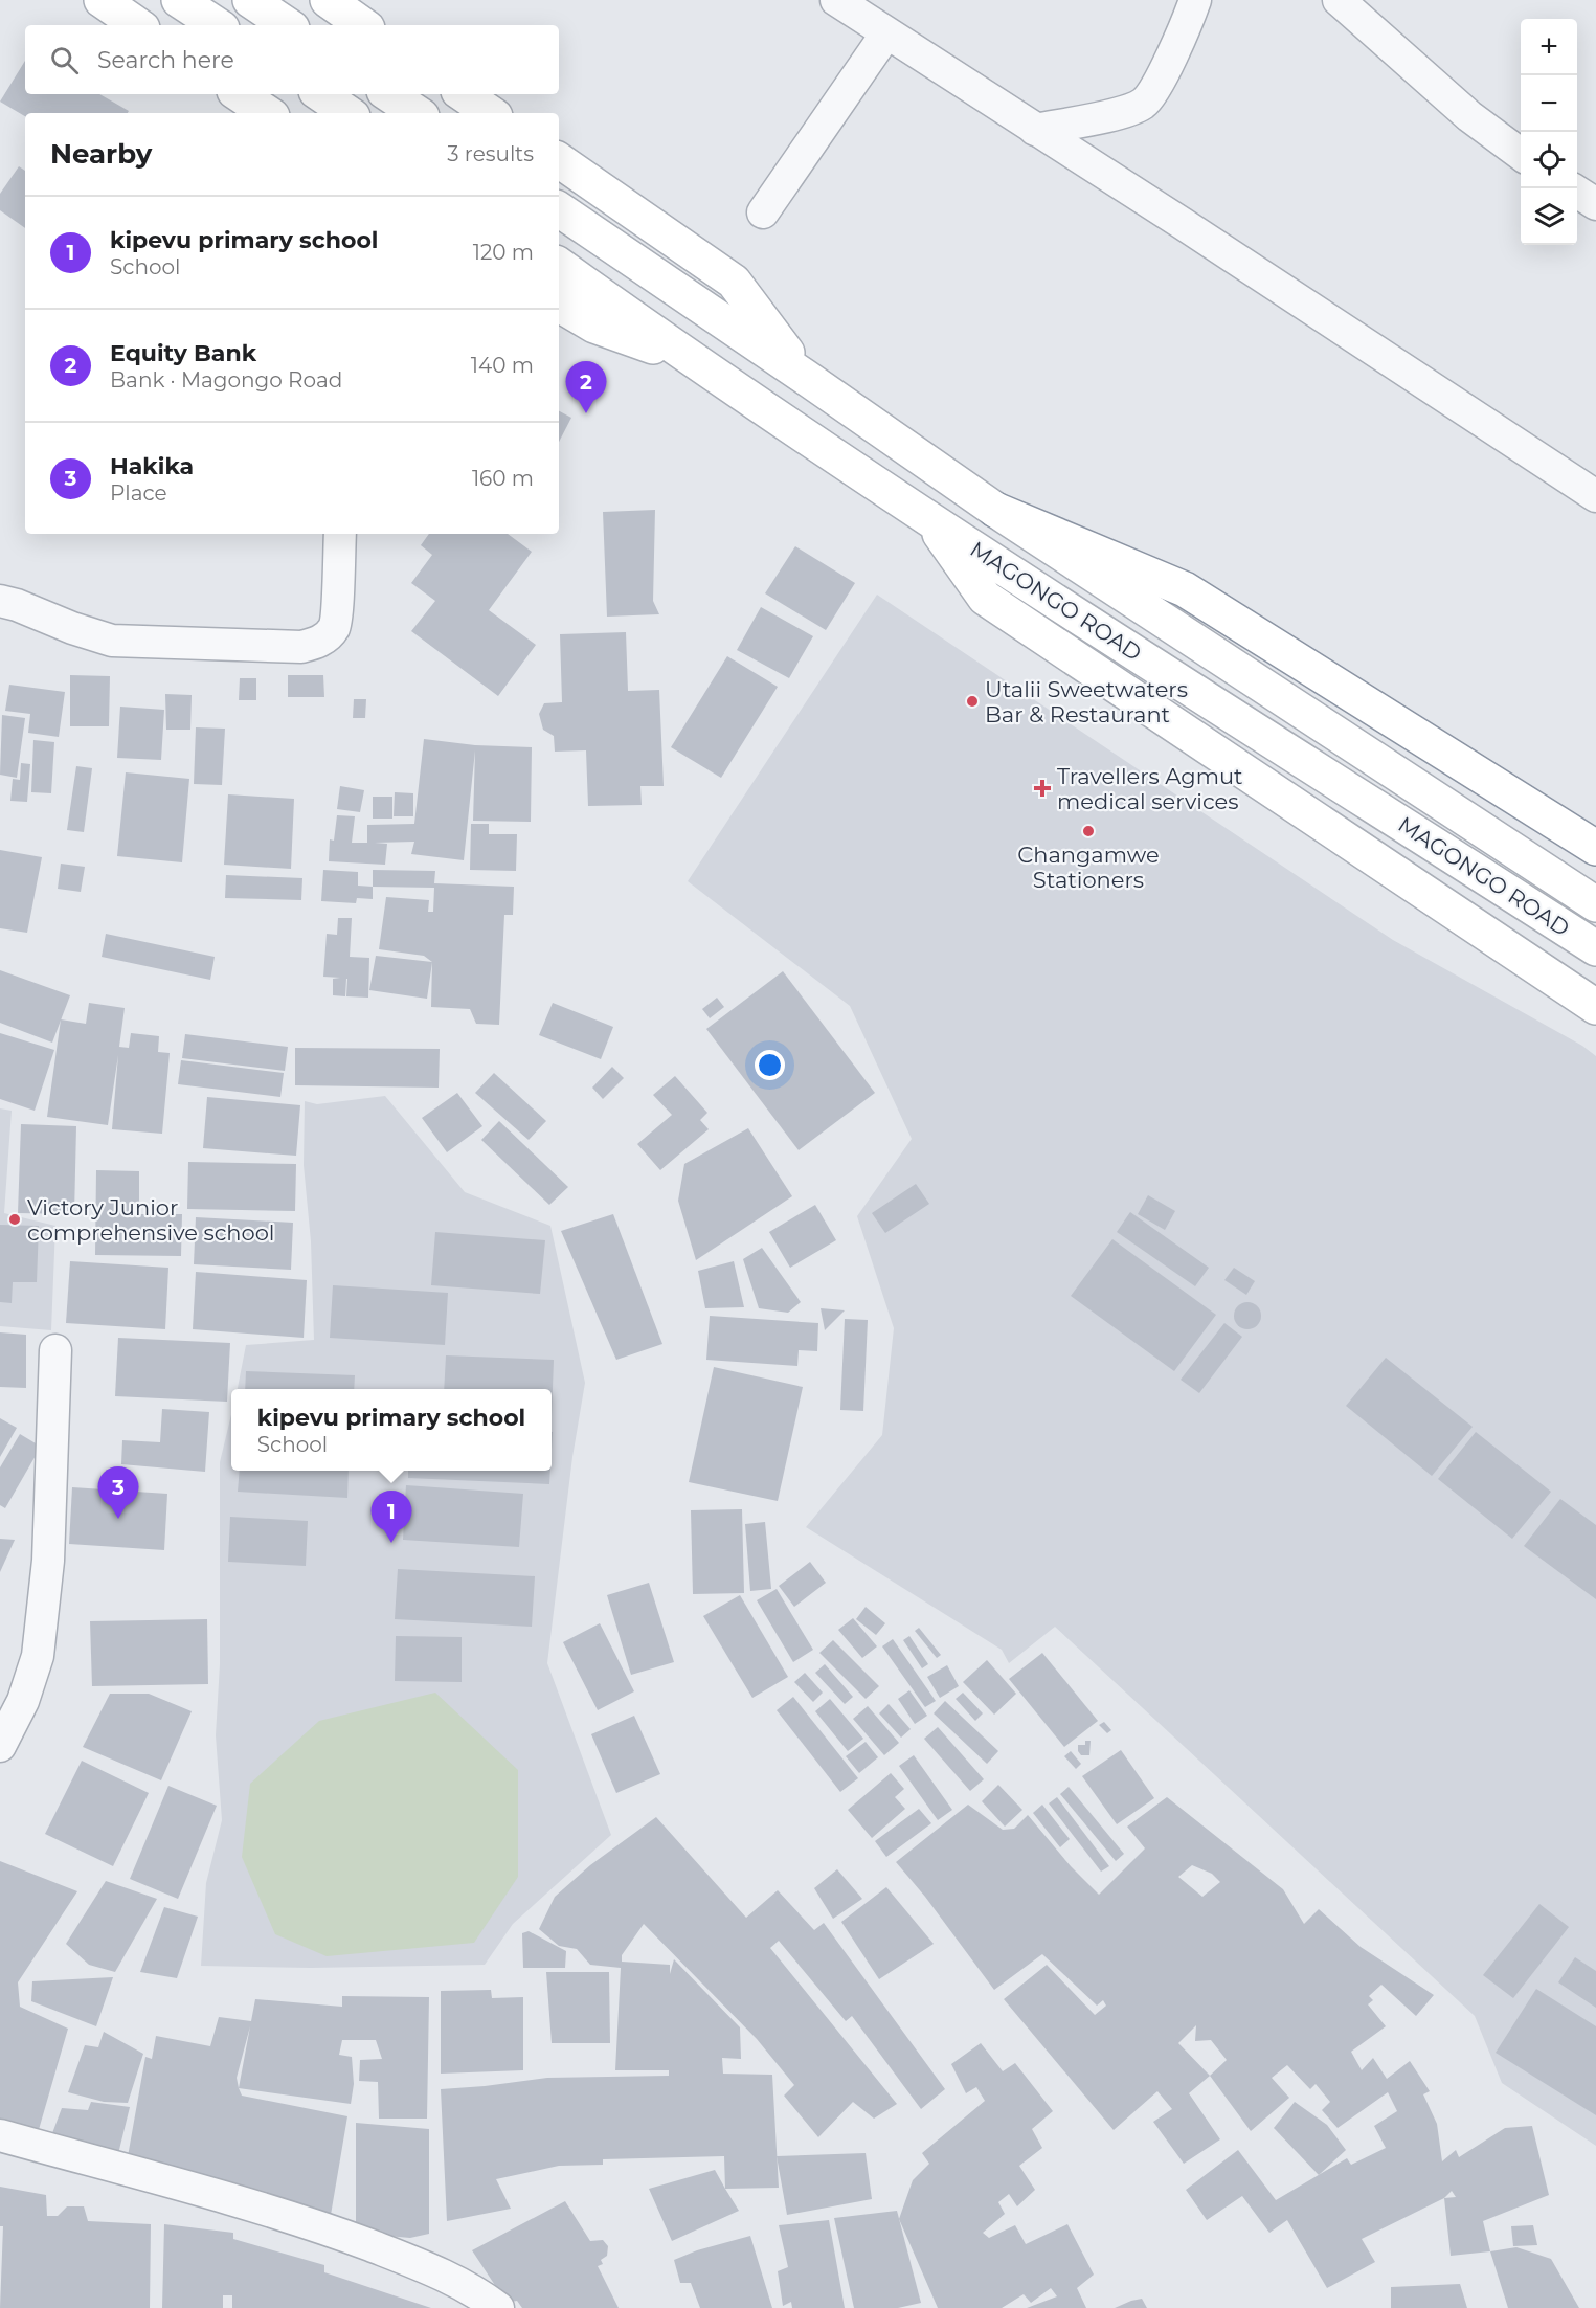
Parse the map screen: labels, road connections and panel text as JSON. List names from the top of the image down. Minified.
{"streets":{"main road":["MAGONGO ROAD"]},"places":{"other":["Utalii Sweetwaters Bar & Restaurant","Changamwe Stationers","Victory Junior comprehensive school"],"health":["Travellers Agmut medical services"]},"page":{"map_buttons":["+","−"],"search":"Search here","heading":["Nearby","3 results"],"list":[{"mark":"1","name":"kipevu primary school","note":"School","value":"120 m"},{"mark":"2","name":"Equity Bank","note":"Bank · Magongo Road","value":"140 m"},{"mark":"3","name":"Hakika","note":"Place","value":"160 m"}],"pins":["2","3","1"],"popup":["kipevu primary school","School"]}}
